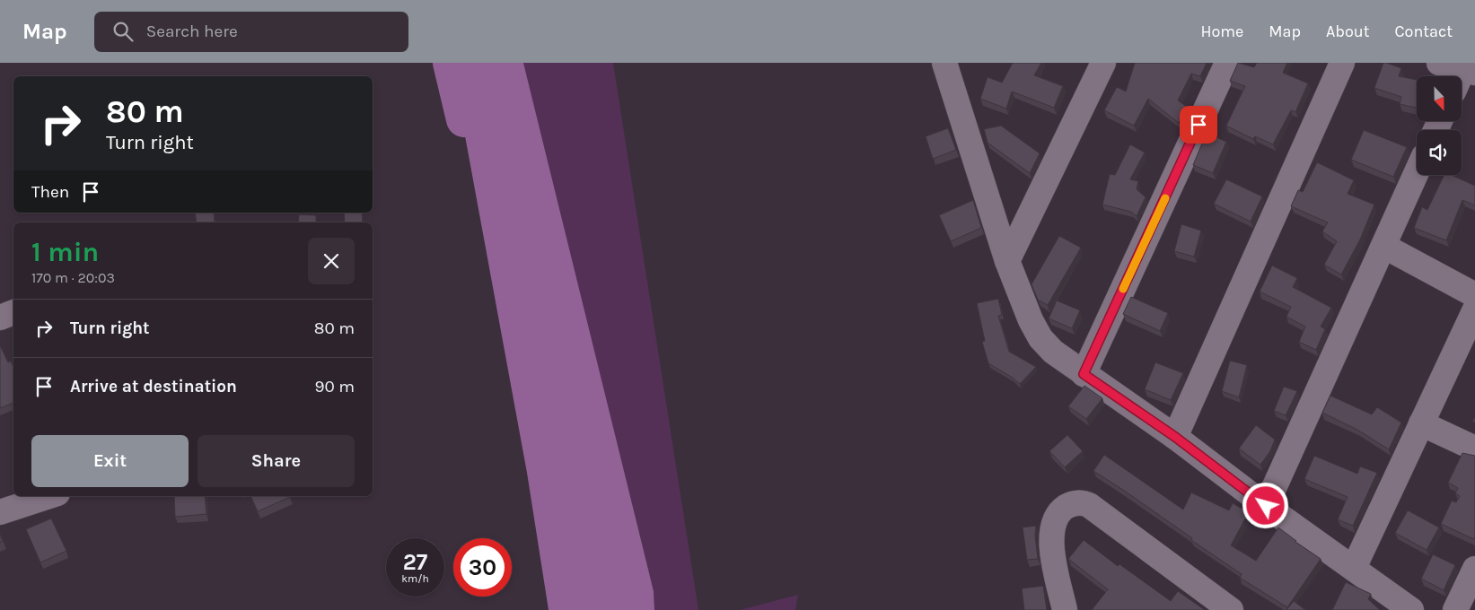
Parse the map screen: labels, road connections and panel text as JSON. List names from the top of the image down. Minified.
{"north":"bottom","page":{"header":"Map","search":"Search here","nav":["Home","Map","About","Contact"],"turn":["80 m","Turn right"],"then":"Then","heading":["1 min","170 m · 20:03"],"list":[{"name":"Turn right","value":"80 m"},{"name":"Arrive at destination","value":"90 m"}],"buttons":["Exit","Share"],"speed":"27 km/h","limit":"30"}}
